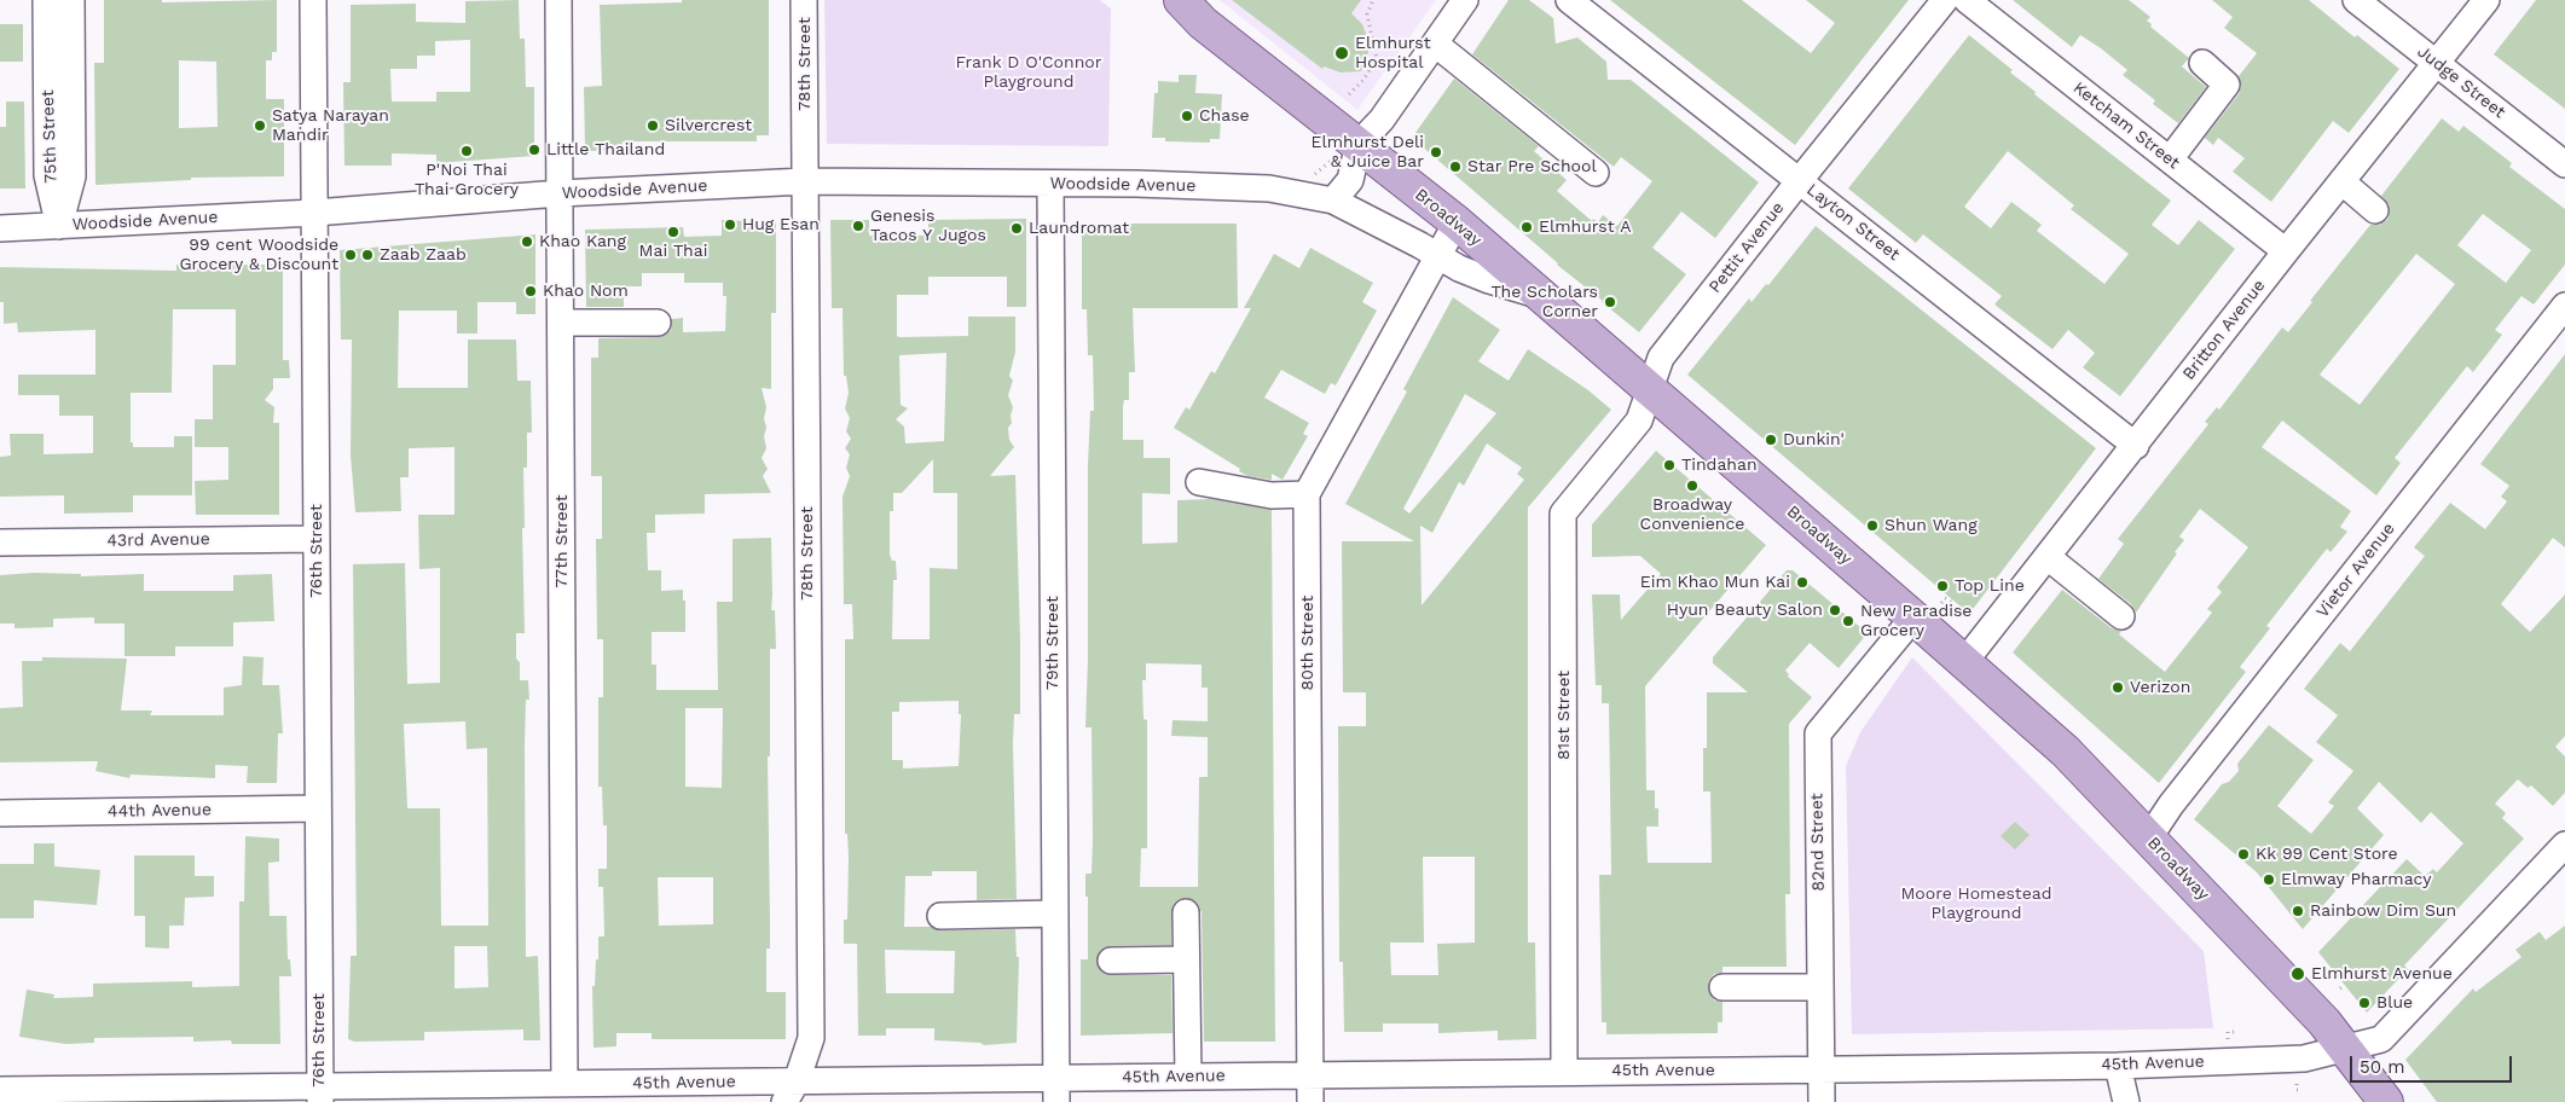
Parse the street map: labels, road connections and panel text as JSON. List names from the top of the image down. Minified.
{"streets":{"main road":["Broadway"],"street":["78th Street","Judge Street","Ketcham Street","75th Street","Woodside Avenue","Layton Street","Pettit Avenue","Britton Avenue","43rd Avenue","77th Street","76th Street","Vietor Avenue","79th Street","80th Street","81st Street","44th Avenue","82nd Street","45th Avenue"]},"crossings":[["78th Street","Woodside Avenue"],["78th Street","45th Avenue"],["Judge Street","Britton Avenue"],["Ketcham Street","Britton Avenue"],["75th Street","Woodside Avenue"],["Woodside Avenue","Broadway"],["Woodside Avenue","77th Street"],["Woodside Avenue","76th Street"],["Woodside Avenue","79th Street"],["Woodside Avenue","80th Street"],["Broadway","Pettit Avenue"],["Broadway","Britton Avenue"],["Broadway","Vietor Avenue"],["Broadway","80th Street"],["Broadway","81st Street"],["Broadway","82nd Street"],["Broadway","45th Avenue"],["Layton Street","Pettit Avenue"],["Layton Street","Britton Avenue"],["Pettit Avenue","81st Street"],["43rd Avenue","76th Street"],["77th Street","45th Avenue"],["76th Street","44th Avenue"],["76th Street","45th Avenue"],["79th Street","45th Avenue"],["80th Street","45th Avenue"],["81st Street","45th Avenue"],["82nd Street","45th Avenue"]],"parks":["Frank D O'Connor Playground","Moore Homestead Playground"],"places":["Elmhurst Hospital","Chase","Satya Narayan Mandir","Silvercrest","Little Thailand","P'Noi Thai Thai Grocery","Elmhurst Deli & Juice Bar","Star Pre School","Hug Esan","Genesis Tacos Y Jugos","Elmhurst A","Laundromat","Mai Thai","Khao Kang","99 cent Woodside Grocery & Discount","Zaab Zaab","Khao Nom","The Scholars Corner","Dunkin'","Tindahan","Broadway Convenience","Shun Wang","Eim Khao Mun Kai","Top Line","Hyun Beauty Salon","New Paradise Grocery","Verizon","Kk 99 Cent Store","Elmway Pharmacy","Rainbow Dim Sun","Elmhurst Avenue","Blue"],"scale_bar":"50 m"}
